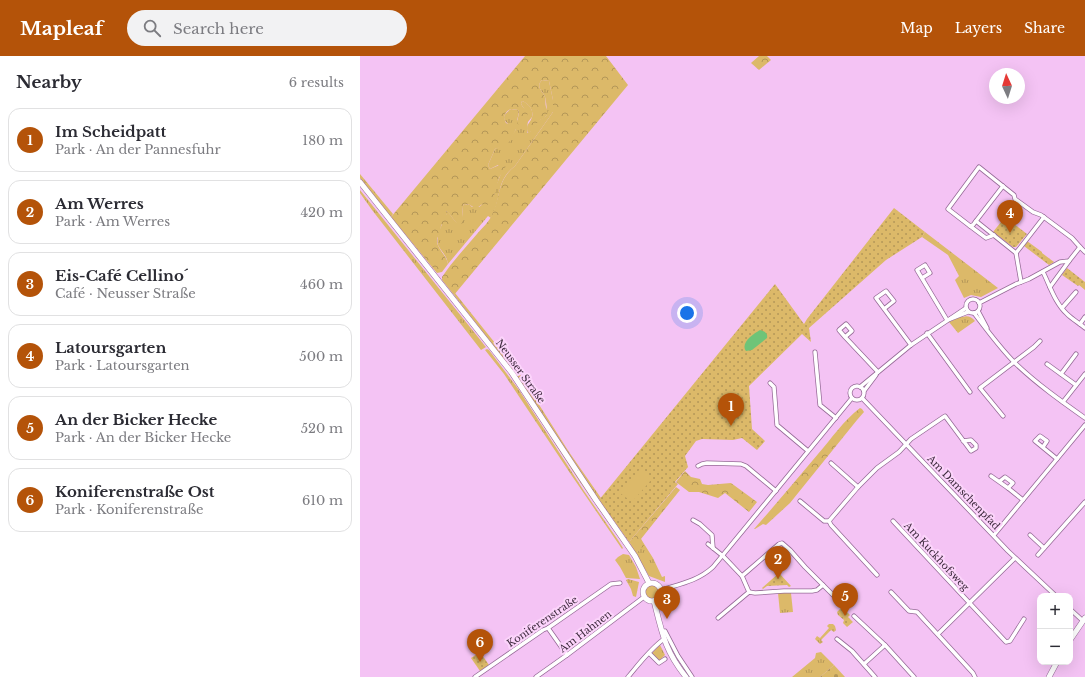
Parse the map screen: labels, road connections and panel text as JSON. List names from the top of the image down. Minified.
{"streets":{"main road":["Neusser Straße"],"street":["Am Damschenpfad","Am Kuckhofsweg","Koniferenstraße","Am Hahnen"]},"crossings":[["Neusser Straße","Am Hahnen"]],"north":"top","page":{"header":"Mapleaf","search":"Search here","nav":["Map","Layers","Share"],"heading":["Nearby","6 results"],"list":[{"mark":"1","name":"Im Scheidpatt","note":"Park · An der Pannesfuhr","value":"180 m"},{"mark":"2","name":"Am Werres","note":"Park · Am Werres","value":"420 m"},{"mark":"3","name":"Eis-Café Cellino´","note":"Café · Neusser Straße","value":"460 m"},{"mark":"4","name":"Latoursgarten","note":"Park · Latoursgarten","value":"500 m"},{"mark":"5","name":"An der Bicker Hecke","note":"Park · An der Bicker Hecke","value":"520 m"},{"mark":"6","name":"Koniferenstraße Ost","note":"Park · Koniferenstraße","value":"610 m"}],"pins":["4","1","2","5","3","6"],"map_buttons":["+","−"]}}
